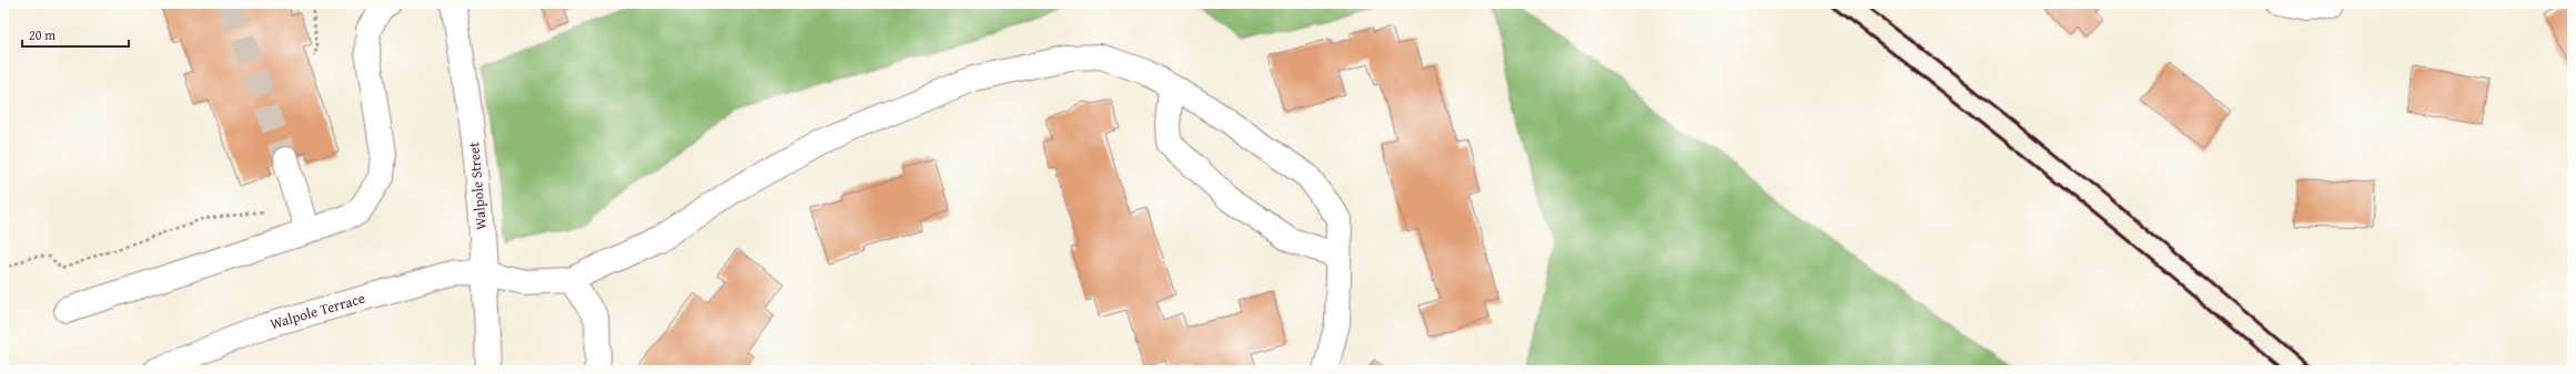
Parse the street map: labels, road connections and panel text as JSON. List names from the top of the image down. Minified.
{"streets":{"street":["Walpole Street","Walpole Terrace"]},"crossings":[["Walpole Street","Walpole Terrace"]],"scale_bar":"20 m"}
